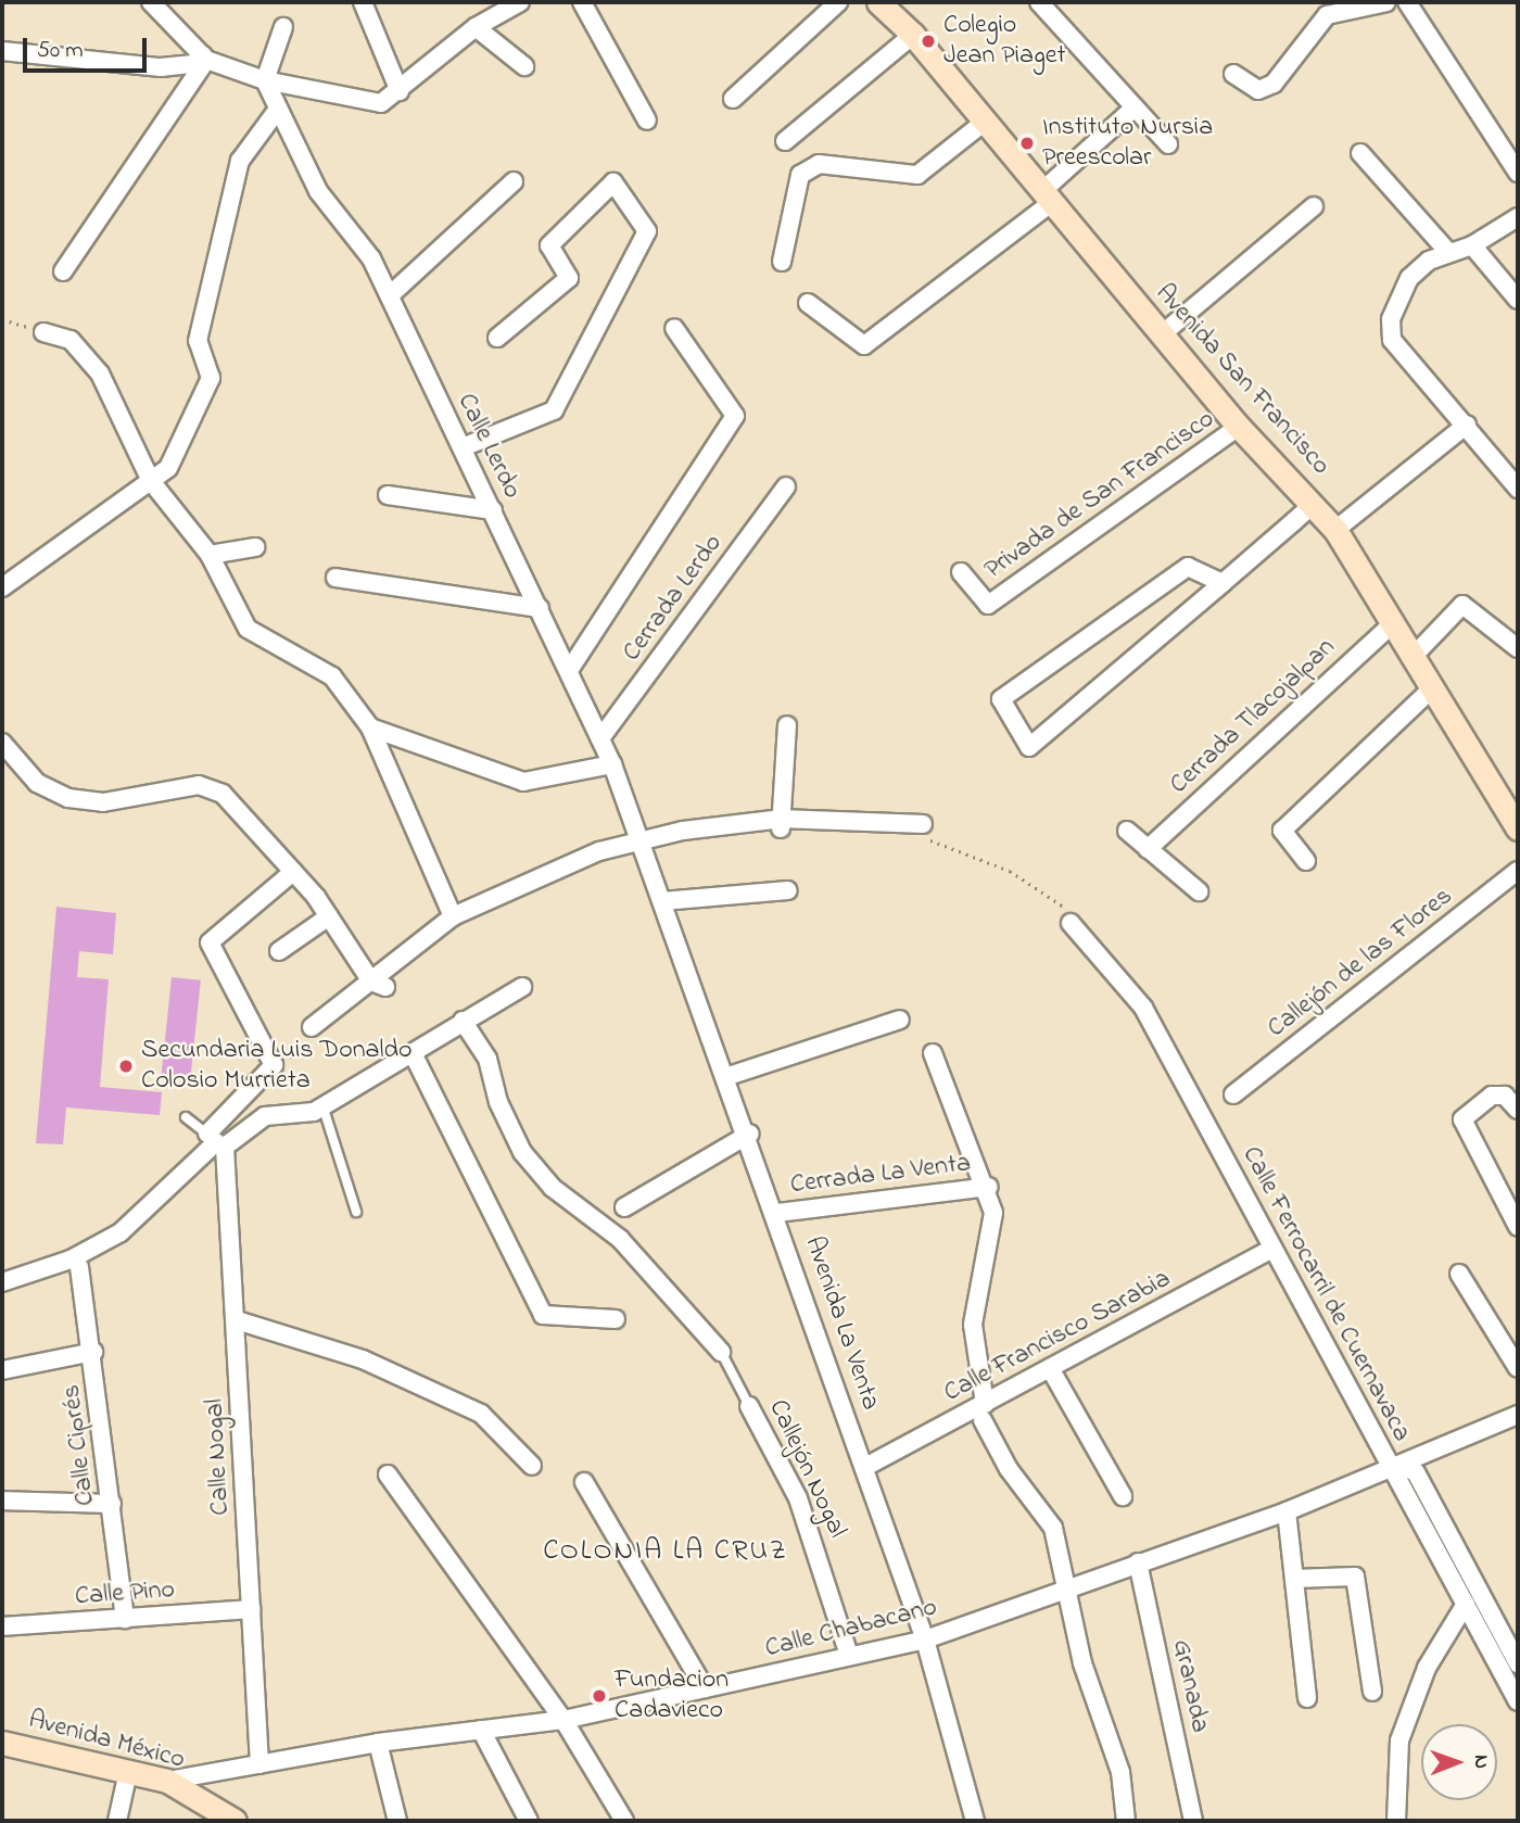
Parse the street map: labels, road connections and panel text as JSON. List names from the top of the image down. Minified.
{"streets":{"street":["Avenida San Francisco","Calle Lerdo","Privada de San Francisco","Cerrada Lerdo","Cerrada Tlacojalpan","Callejón de las Flores","Cerrada La Venta","Calle Ferrocarril de Cuernavaca","Avenida La Venta","Calle Francisco Sarabia","Calle Ciprés","Calle Nogal","Callejón Nogal","Calle Pino","Calle Chabacano","Granada","Avenida México"]},"crossings":[["Avenida San Francisco","Privada de San Francisco"],["Avenida San Francisco","Cerrada Tlacojalpan"],["Calle Lerdo","Cerrada Lerdo"],["Calle Lerdo","Avenida La Venta"],["Cerrada La Venta","Avenida La Venta"],["Calle Ferrocarril de Cuernavaca","Calle Francisco Sarabia"],["Calle Ferrocarril de Cuernavaca","Calle Chabacano"],["Avenida La Venta","Calle Francisco Sarabia"],["Avenida La Venta","Calle Chabacano"],["Calle Ciprés","Calle Pino"],["Calle Nogal","Calle Pino"],["Calle Nogal","Calle Chabacano"],["Callejón Nogal","Calle Chabacano"],["Calle Chabacano","Granada"],["Calle Chabacano","Avenida México"]],"districts":["COLONIA LA CRUZ"],"places":["Colegio Jean Piaget","Instituto Nursia Preescolar","Secundaria Luis Donaldo Colosio Murrieta","Fundacion Cadavieco"],"scale_bar":"50 m","north":"right"}
